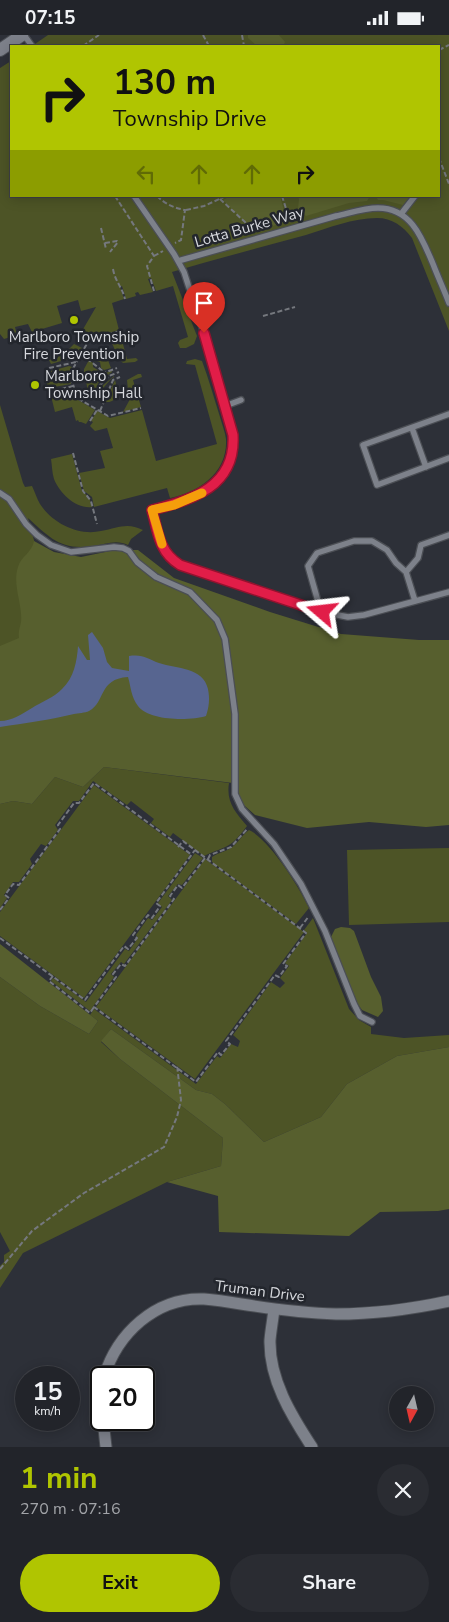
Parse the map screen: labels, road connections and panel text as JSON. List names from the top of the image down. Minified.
{"streets":{"street":["Truman Drive"],"lane":["Lotta Burke Way"]},"places":["Marlboro Township Fire Prevention","Marlboro Township Hall"],"north":"bottom","page":{"status":"07:15","turn":["130 m","Township Drive"],"speed":"15 km/h","limit":"20","heading":["1 min","270 m · 07:16"],"buttons":["Exit","Share"]}}
